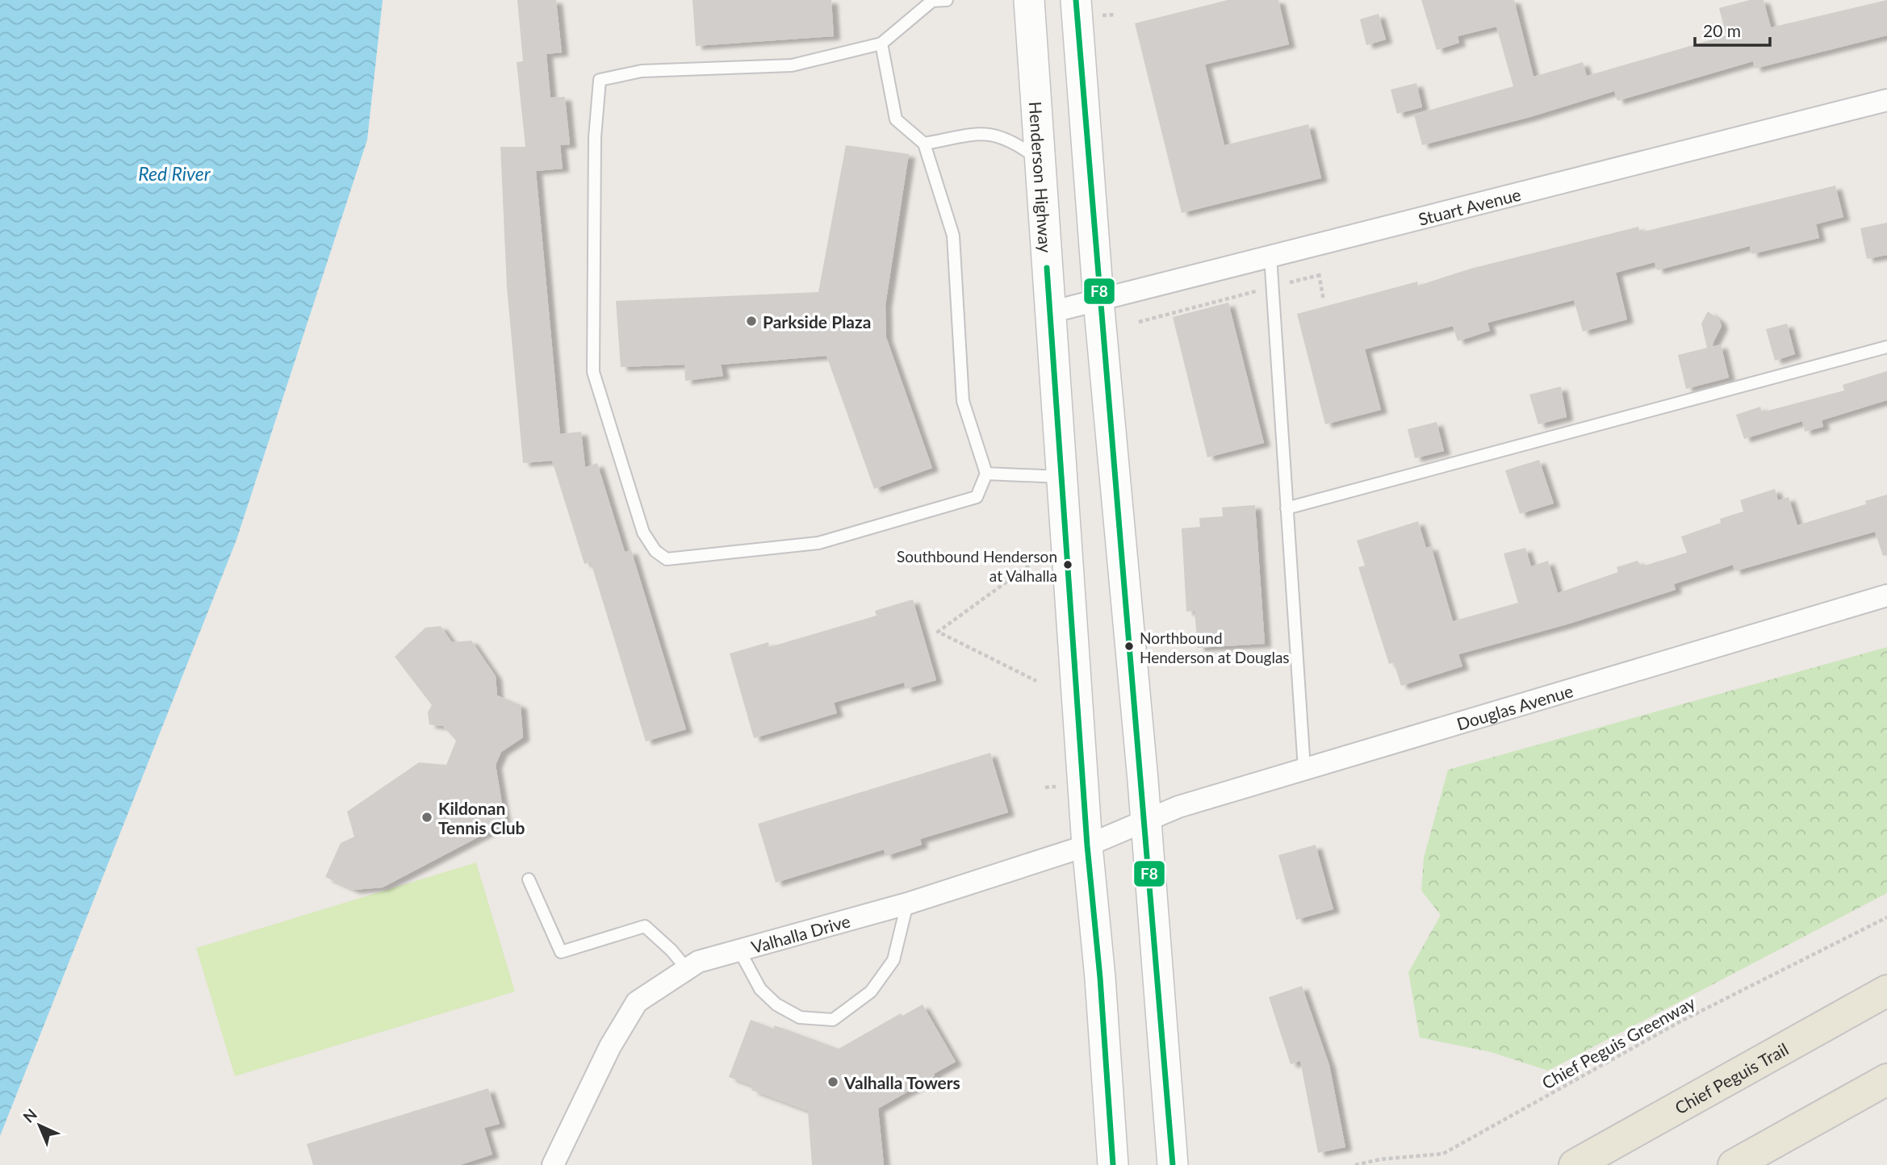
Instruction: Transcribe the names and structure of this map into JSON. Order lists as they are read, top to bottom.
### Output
{
  "streets": {
    "main road": ["Henderson Highway", "Chief Peguis Trail"],
    "street": ["Stuart Avenue", "Douglas Avenue", "Valhalla Drive"],
    "path": ["Chief Peguis Greenway"]
  },
  "crossings": [
    ["Henderson Highway", "Stuart Avenue"],
    ["Henderson Highway", "Valhalla Drive"],
    ["Douglas Avenue", "Valhalla Drive"]
  ],
  "water": ["Red River"],
  "places": [
    "Parkside Plaza",
    "Southbound Henderson at Valhalla",
    "Northbound Henderson at Douglas",
    "Kildonan Tennis Club",
    "Valhalla Towers"
  ],
  "lines": ["transit line F8"],
  "scale_bar": "20 m",
  "north": "top left"
}
